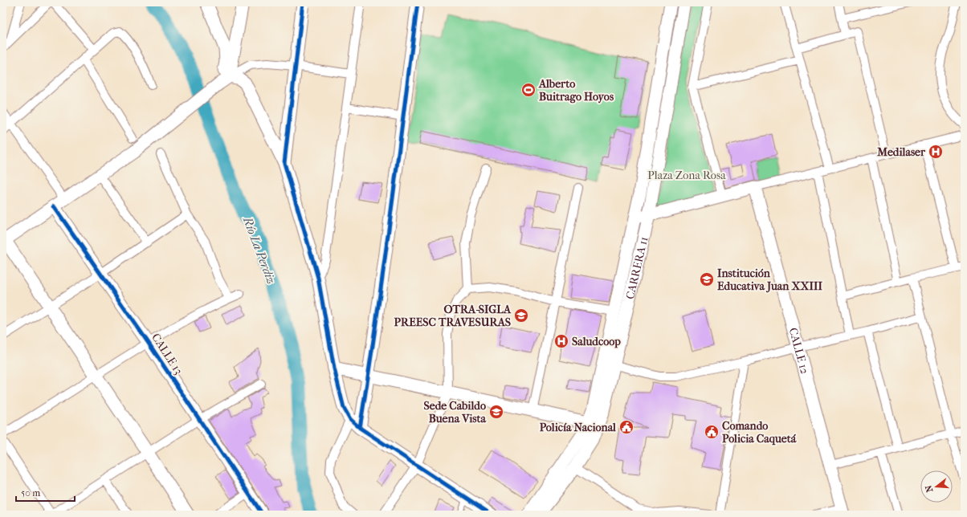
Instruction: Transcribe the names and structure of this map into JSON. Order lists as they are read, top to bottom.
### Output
{
  "streets": {
    "street": ["CARRERA 11", "CALLE 12", "CALLE 13"]
  },
  "water": ["Río La Perdiz"],
  "parks": ["Plaza Zona Rosa"],
  "places": {
    "sports": ["Alberto Buitrago Hoyos"],
    "hospital": ["Medilaser", "Saludcoop"],
    "school or university": ["Institución Educativa Juan XXIII", "OTRA-SIGLA PREESC TRAVESURAS", "Sede Cabildo Buena Vista"],
    "public building": ["Policía Nacional", "Comando Policia Caquetá"]
  },
  "scale_bar": "50 m",
  "north": "left"
}
